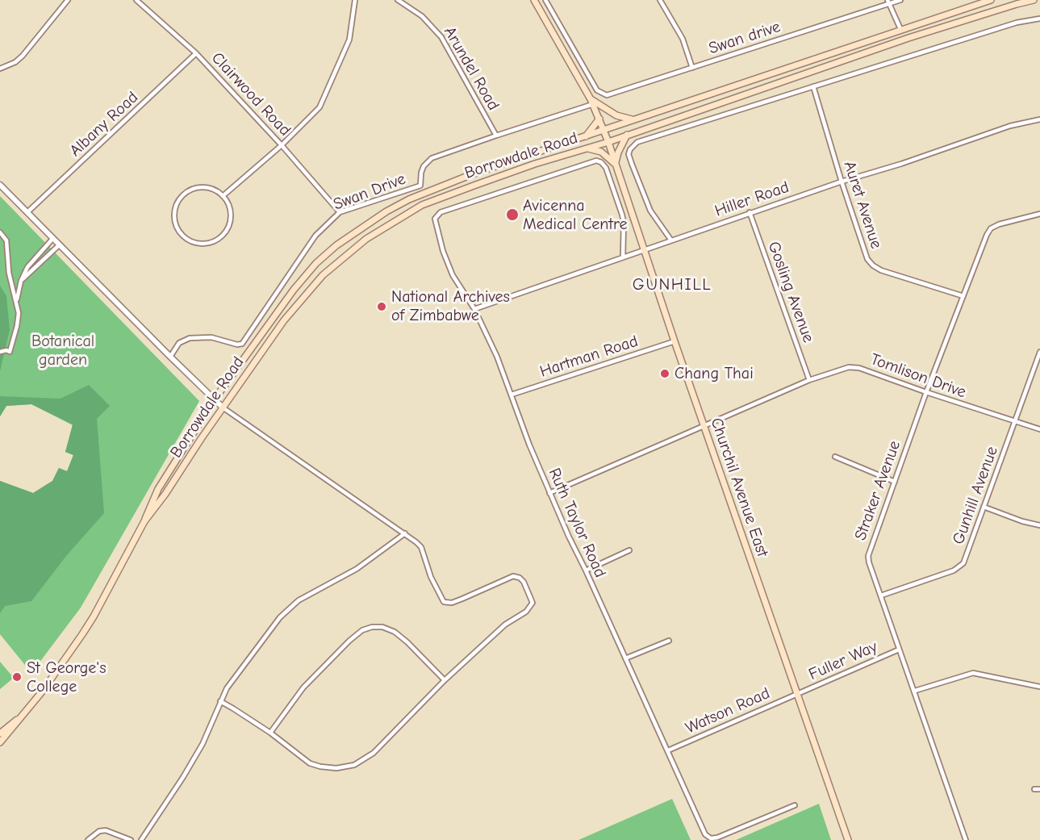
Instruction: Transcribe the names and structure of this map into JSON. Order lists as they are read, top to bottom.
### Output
{
  "streets": {
    "main road": ["Borrowdale Road", "Churchil Avenue East"],
    "street": [
      "Swan drive",
      "Arundel Road",
      "Clairwood Road",
      "Albany Road",
      "Swan Drive",
      "Hiller Road",
      "Auret Avenue",
      "Gosling Avenue",
      "Hartman Road",
      "Tomlison Drive",
      "Straker Avenue",
      "Gunhill Avenue",
      "Ruth Taylor Road",
      "Fuller Way",
      "Watson Road"
    ]
  },
  "crossings": [
    ["Arundel Road", "Swan Drive"],
    ["Clairwood Road", "Albany Road"],
    ["Clairwood Road", "Swan Drive"],
    ["Borrowdale Road", "Churchil Avenue East"],
    ["Swan Drive", "Churchil Avenue East"],
    ["Hiller Road", "Auret Avenue"],
    ["Hiller Road", "Gosling Avenue"],
    ["Hiller Road", "Churchil Avenue East"],
    ["Hiller Road", "Ruth Taylor Road"],
    ["Auret Avenue", "Straker Avenue"],
    ["Gosling Avenue", "Tomlison Drive"],
    ["Hartman Road", "Churchil Avenue East"],
    ["Hartman Road", "Ruth Taylor Road"],
    ["Tomlison Drive", "Churchil Avenue East"],
    ["Tomlison Drive", "Straker Avenue"],
    ["Tomlison Drive", "Gunhill Avenue"],
    ["Tomlison Drive", "Ruth Taylor Road"],
    ["Churchil Avenue East", "Fuller Way"],
    ["Churchil Avenue East", "Watson Road"],
    ["Straker Avenue", "Gunhill Avenue"],
    ["Straker Avenue", "Fuller Way"],
    ["Ruth Taylor Road", "Watson Road"],
    ["Fuller Way", "Watson Road"]
  ],
  "districts": ["GUNHILL"],
  "parks": ["Botanical garden"],
  "places": [
    "Avicenna Medical Centre",
    "National Archives of Zimbabwe",
    "Chang Thai",
    "St George's College"
  ]
}
